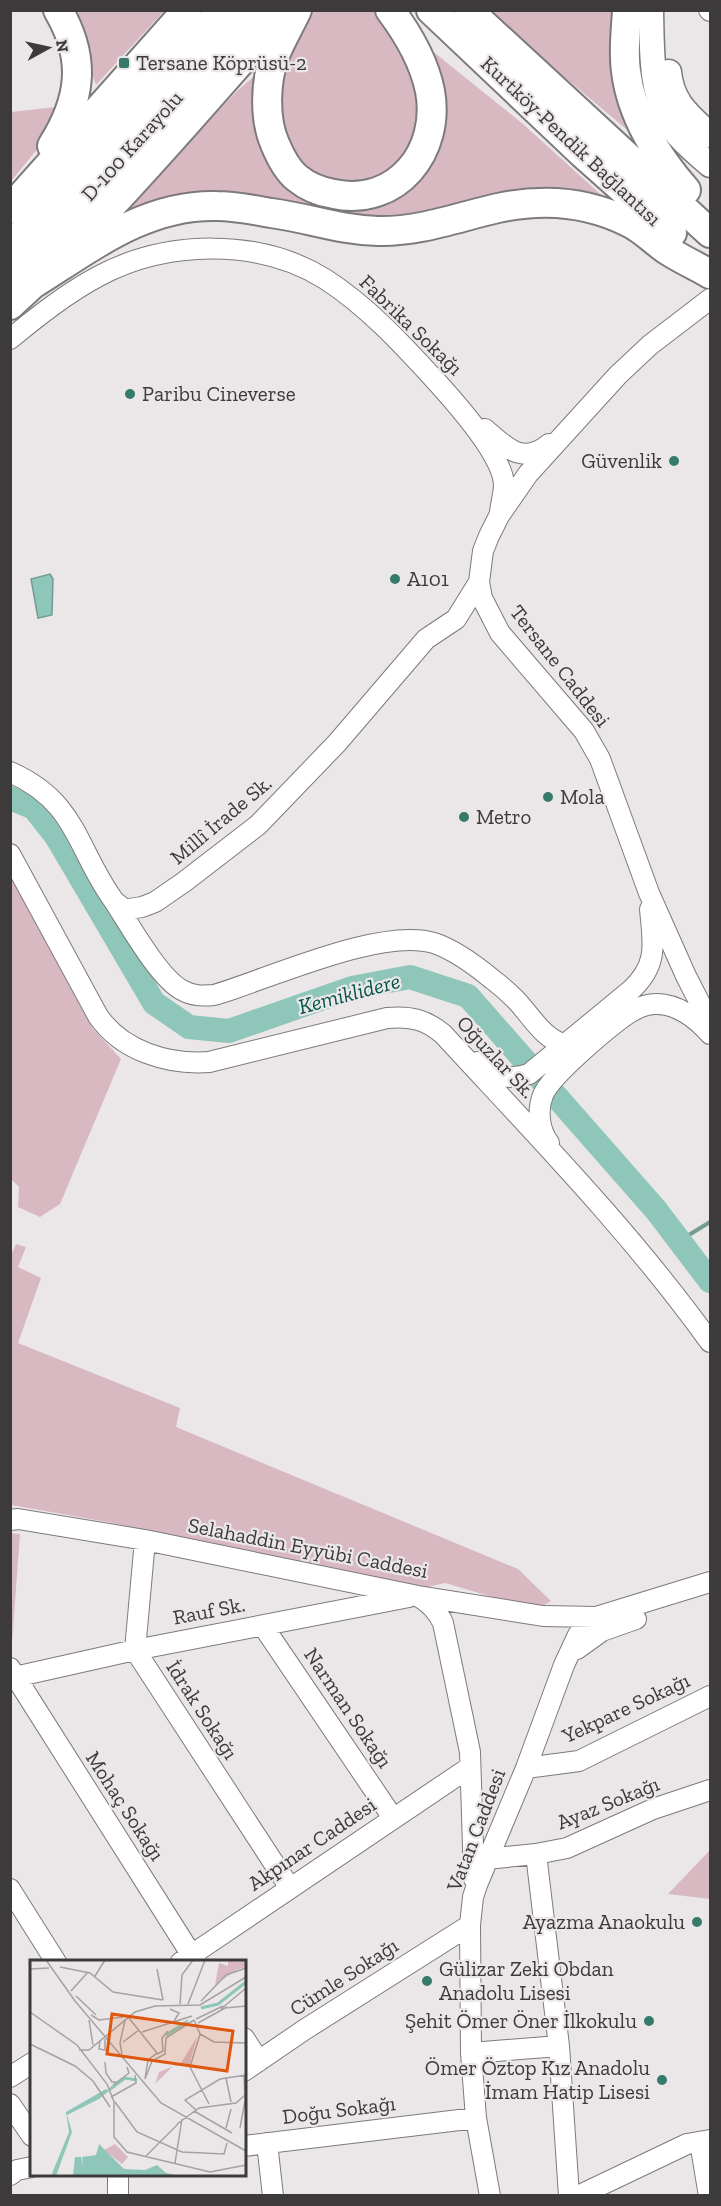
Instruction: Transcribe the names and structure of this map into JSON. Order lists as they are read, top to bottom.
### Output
{
  "streets": {
    "highway": ["Kurtköy-Pendik Bağlantısı", "D-100 Karayolu"],
    "street": [
      "Fabrika Sokağı",
      "Tersane Caddesi",
      "Millî İrade Sk.",
      "Oğuzlar Sk.",
      "Selahaddin Eyyübi Caddesi",
      "Rauf Sk.",
      "Narman Sokağı",
      "Yekpare Sokağı",
      "İdrak Sokağı",
      "Ayaz Sokağı",
      "Mohaç Sokağı",
      "Vatan Caddesi",
      "Akpınar Caddesi",
      "Cümle Sokağı",
      "Doğu Sokağı"
    ]
  },
  "crossings": [
    ["Fabrika Sokağı", "Tersane Caddesi"],
    ["Tersane Caddesi", "Millî İrade Sk."],
    ["Selahaddin Eyyübi Caddesi", "Rauf Sk."],
    ["Selahaddin Eyyübi Caddesi", "Vatan Caddesi"],
    ["Rauf Sk.", "Narman Sokağı"],
    ["Rauf Sk.", "İdrak Sokağı"],
    ["Rauf Sk.", "Mohaç Sokağı"],
    ["Narman Sokağı", "Akpınar Caddesi"],
    ["Yekpare Sokağı", "Vatan Caddesi"],
    ["İdrak Sokağı", "Akpınar Caddesi"],
    ["Ayaz Sokağı", "Vatan Caddesi"],
    ["Mohaç Sokağı", "Akpınar Caddesi"],
    ["Vatan Caddesi", "Cümle Sokağı"],
    ["Vatan Caddesi", "Doğu Sokağı"]
  ],
  "water": ["Kemiklidere"],
  "places": {
    "transit": ["Tersane Köprüsü-2"],
    "other": [
      "Paribu Cineverse",
      "Güvenlik",
      "A101",
      "Mola",
      "Metro",
      "Ayazma Anaokulu",
      "Gülizar Zeki Obdan Anadolu Lisesi",
      "Şehit Ömer Öner İlkokulu",
      "Ömer Öztop Kız Anadolu İmam Hatip Lisesi"
    ]
  },
  "north": "right"
}
